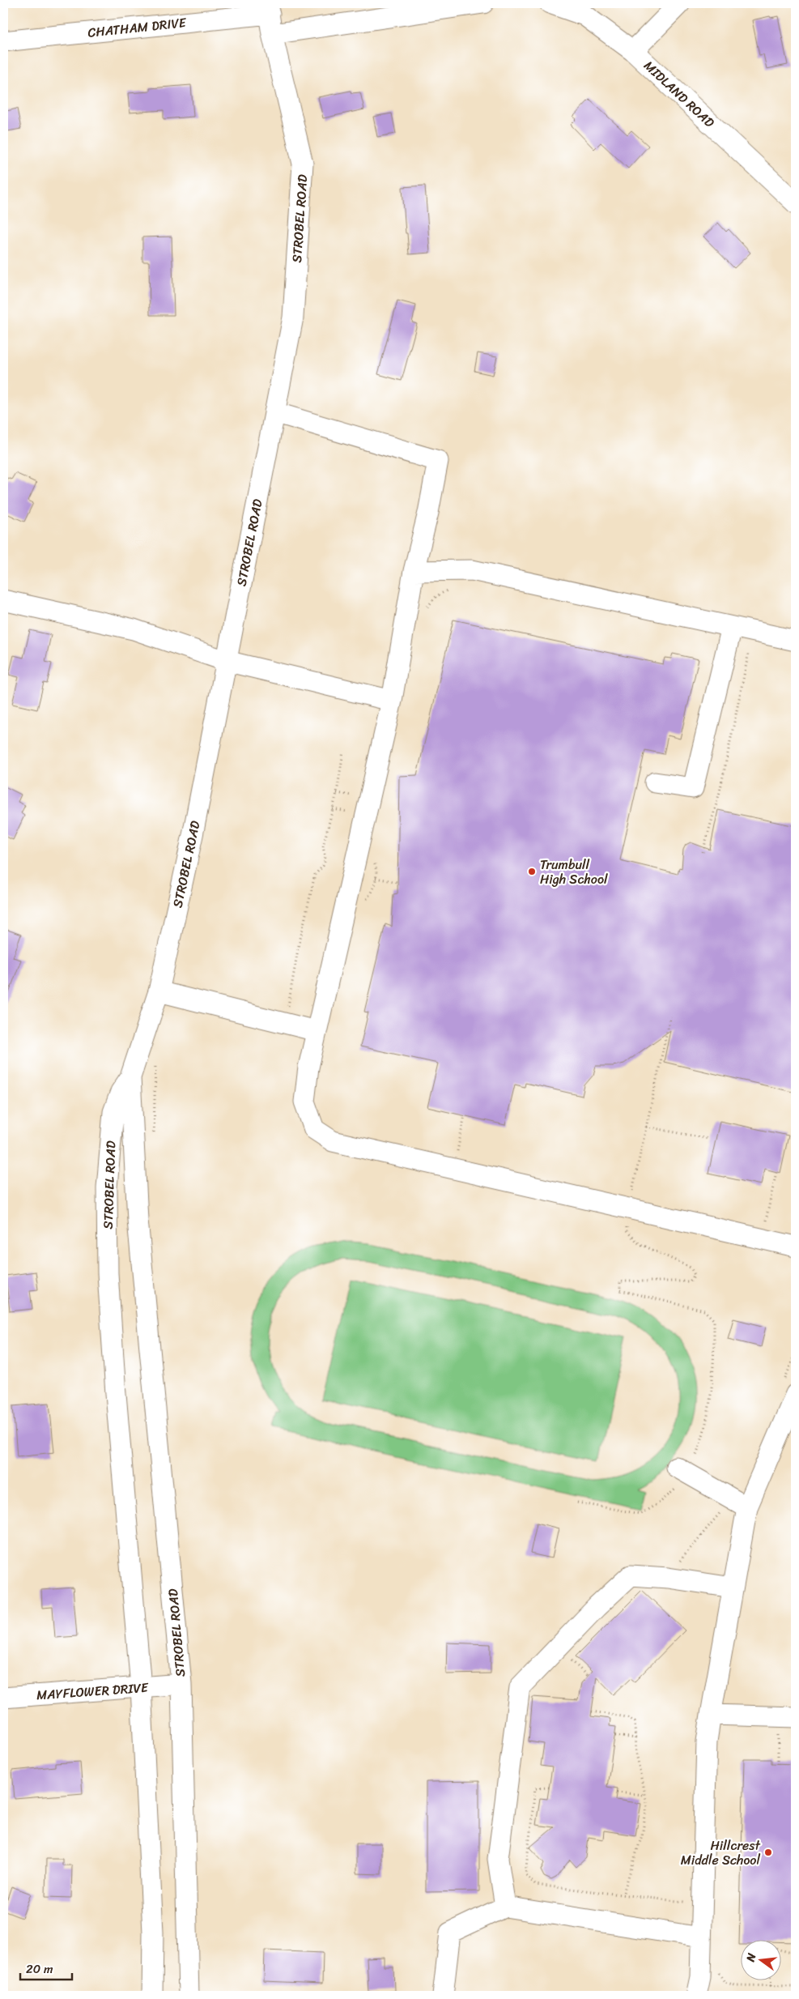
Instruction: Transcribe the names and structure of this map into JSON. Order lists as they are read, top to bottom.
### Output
{
  "streets": {
    "street": [
      "CHATHAM DRIVE",
      "MIDLAND ROAD",
      "STROBEL ROAD",
      "MAYFLOWER DRIVE"
    ]
  },
  "crossings": [
    ["CHATHAM DRIVE", "STROBEL ROAD"],
    ["STROBEL ROAD", "MAYFLOWER DRIVE"]
  ],
  "places": ["Trumbull High School", "Hillcrest Middle School"],
  "scale_bar": "20 m",
  "north": "left"
}
